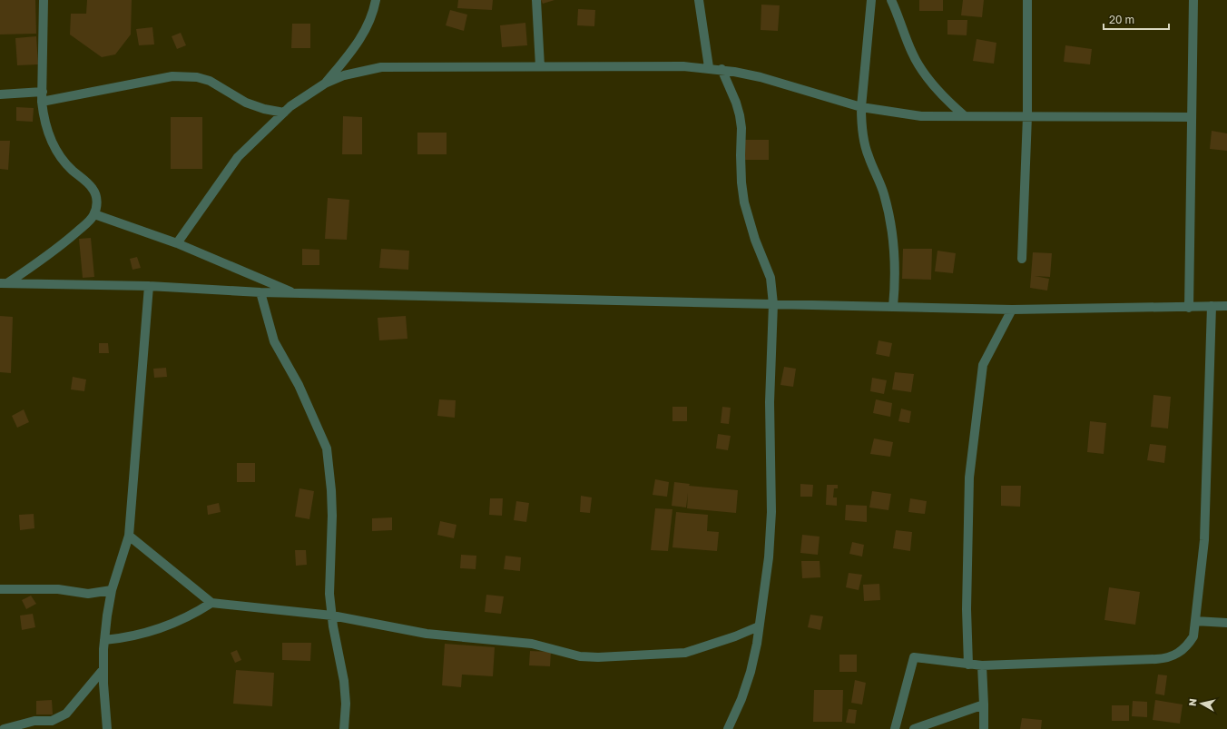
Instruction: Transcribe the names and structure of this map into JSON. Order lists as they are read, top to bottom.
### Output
{
  "scale_bar": "20 m",
  "north": "left"
}
